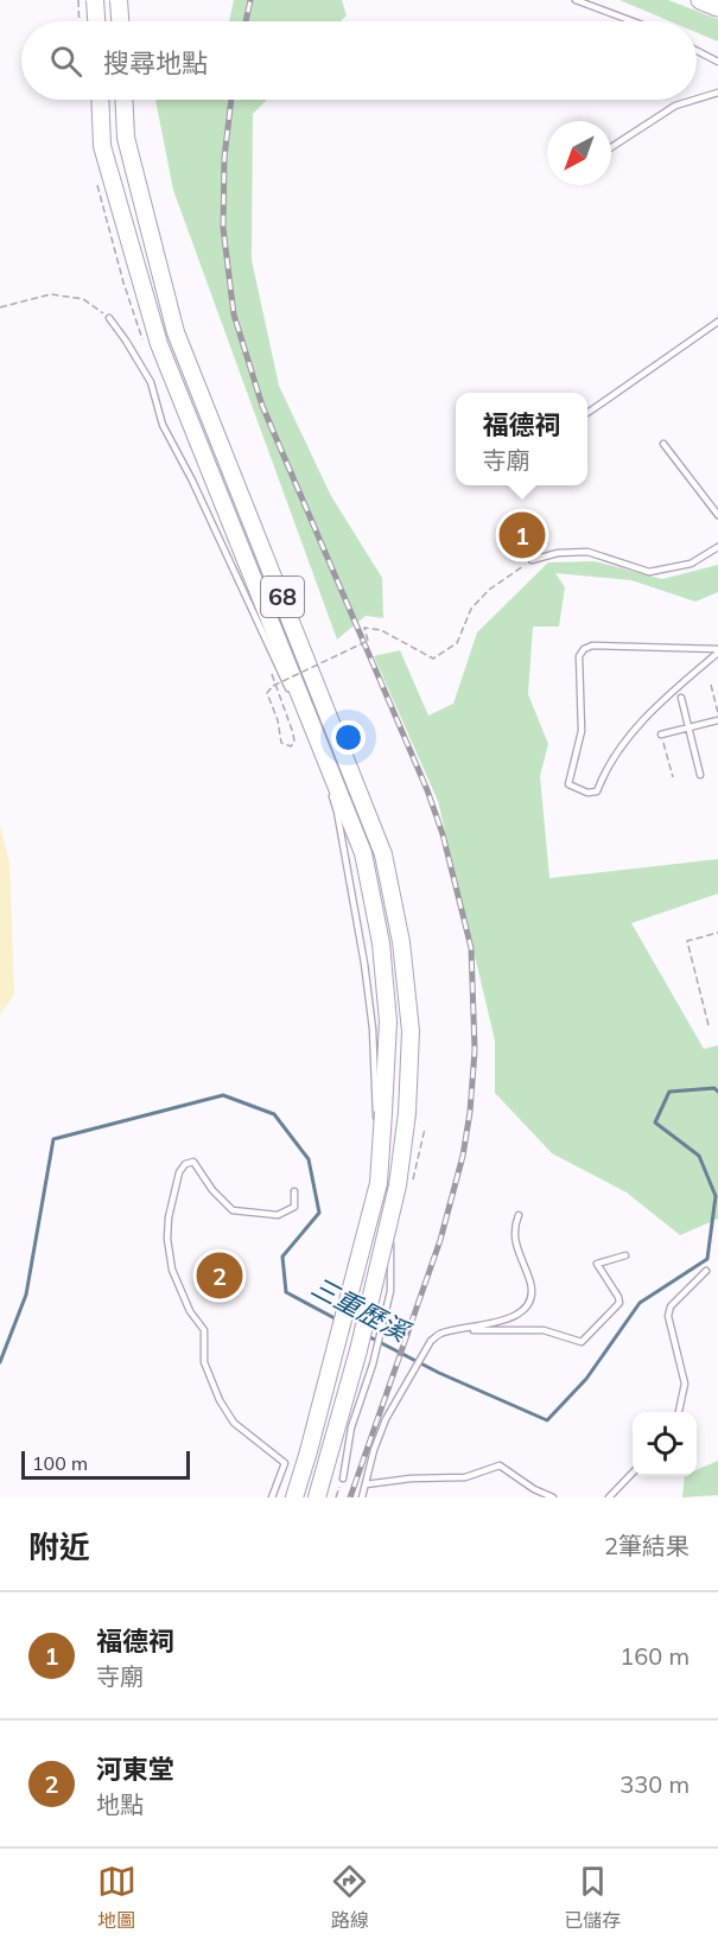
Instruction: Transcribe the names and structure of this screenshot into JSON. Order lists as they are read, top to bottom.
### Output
{
  "streets": {
    "highway": ["68"]
  },
  "water": ["三重歷溪"],
  "scale_bar": "100 m",
  "north": "bottom left",
  "page": {
    "search": "搜尋地點",
    "popup": ["福德祠", "寺廟"],
    "pins": ["1", "2"],
    "scale": "100 m",
    "heading": ["附近", "2筆結果"],
    "list": [
      {
        "mark": "1",
        "name": "福德祠",
        "note": "寺廟",
        "value": "160 m"
      },
      {
        "mark": "2",
        "name": "河東堂",
        "note": "地點",
        "value": "330 m"
      }
    ],
    "nav": ["地圖", "路線", "已儲存"]
  }
}
